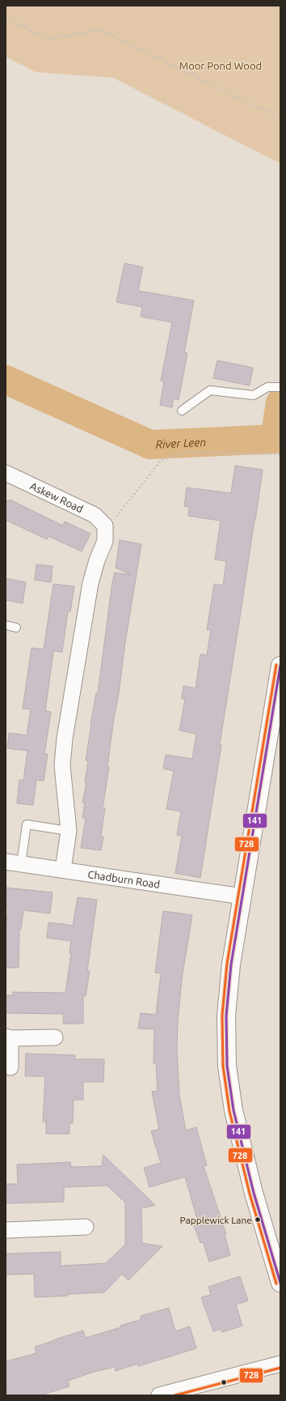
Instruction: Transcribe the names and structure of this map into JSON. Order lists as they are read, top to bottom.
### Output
{
  "streets": {
    "street": ["Askew Road", "Chadburn Road"]
  },
  "water": ["River Leen"],
  "parks": ["Moor Pond Wood"],
  "places": ["Papplewick Lane"],
  "lines": ["transit line 728", "transit line 141"]
}
